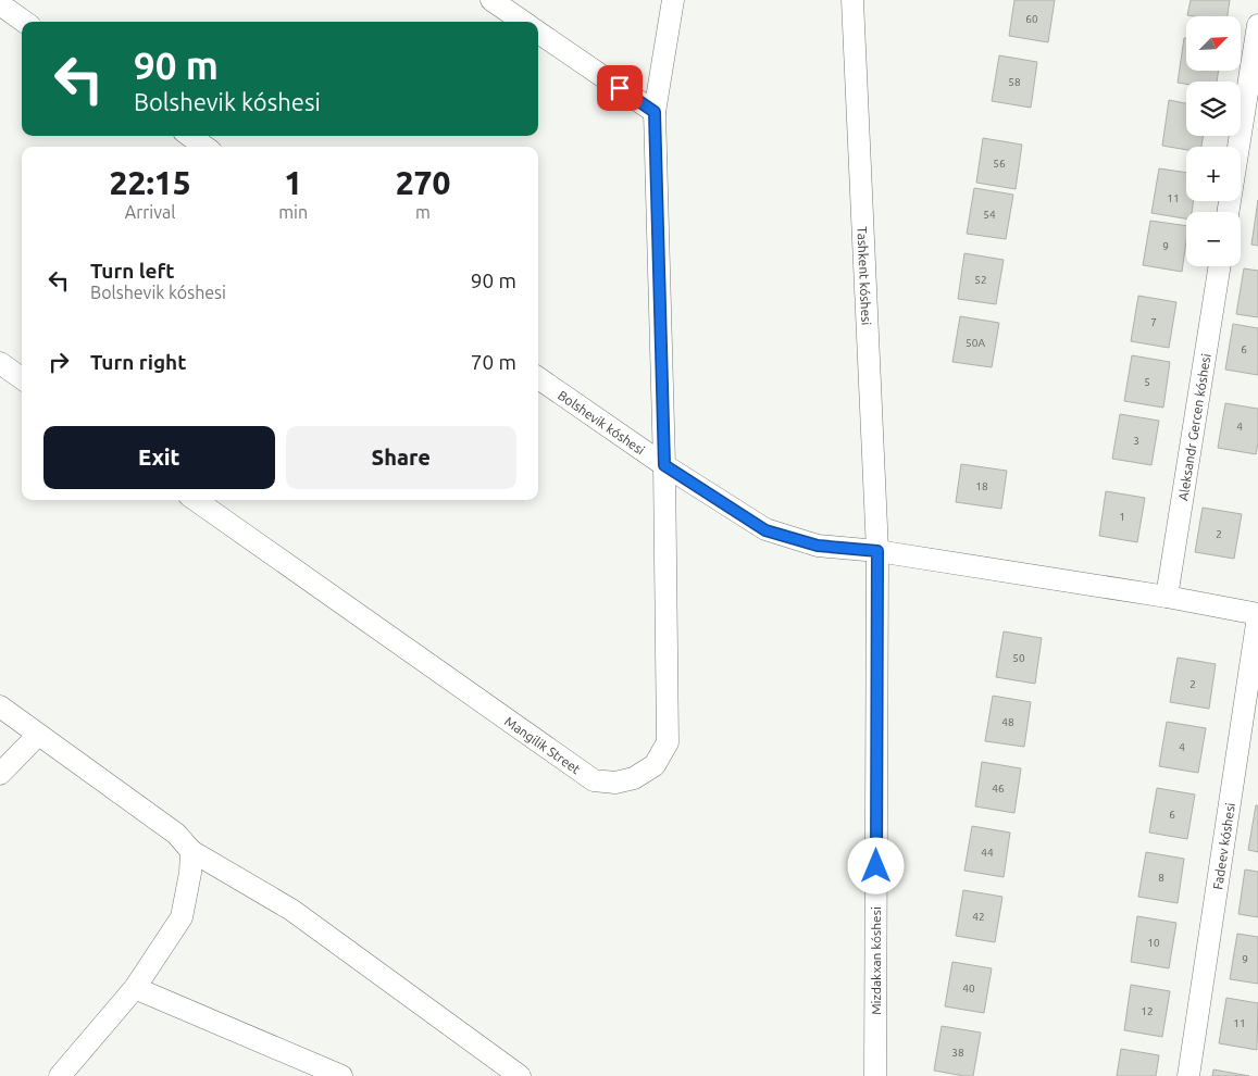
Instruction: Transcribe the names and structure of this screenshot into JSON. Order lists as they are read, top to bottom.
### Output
{
  "streets": {
    "street": [
      "Tashkent kóshesi",
      "Bolshevik kóshesi",
      "Aleksandr Gercen kóshesi",
      "Mangilik Street",
      "Fadeev kóshesi",
      "Mizdakxan kóshesi"
    ]
  },
  "crossings": [
    ["Tashkent kóshesi", "Bolshevik kóshesi"],
    ["Tashkent kóshesi", "Mizdakxan kóshesi"],
    ["Bolshevik kóshesi", "Aleksandr Gercen kóshesi"],
    ["Bolshevik kóshesi", "Mangilik Street"],
    ["Bolshevik kóshesi", "Fadeev kóshesi"],
    ["Bolshevik kóshesi", "Mizdakxan kóshesi"]
  ],
  "house_numbers": [
    "60",
    "58",
    "56",
    "11",
    "54",
    "9",
    "52",
    "7",
    "50A",
    "6",
    "5",
    "4",
    "3",
    "18",
    "1",
    "2",
    "50",
    "2",
    "48",
    "4",
    "46",
    "6",
    "44",
    "8",
    "42",
    "10",
    "9",
    "40",
    "12",
    "11",
    "38"
  ],
  "north": "top right",
  "page": {
    "map_buttons": ["+", "−"],
    "turn": ["90 m", "Bolshevik kóshesi"],
    "eta": [
      "22:15",
      "Arrival",
      "1",
      "min",
      "270",
      "m"
    ],
    "list": [
      {
        "name": "Turn left",
        "note": "Bolshevik kóshesi",
        "value": "90 m"
      },
      {
        "name": "Turn right",
        "value": "70 m"
      }
    ],
    "buttons": ["Exit", "Share"]
  }
}
